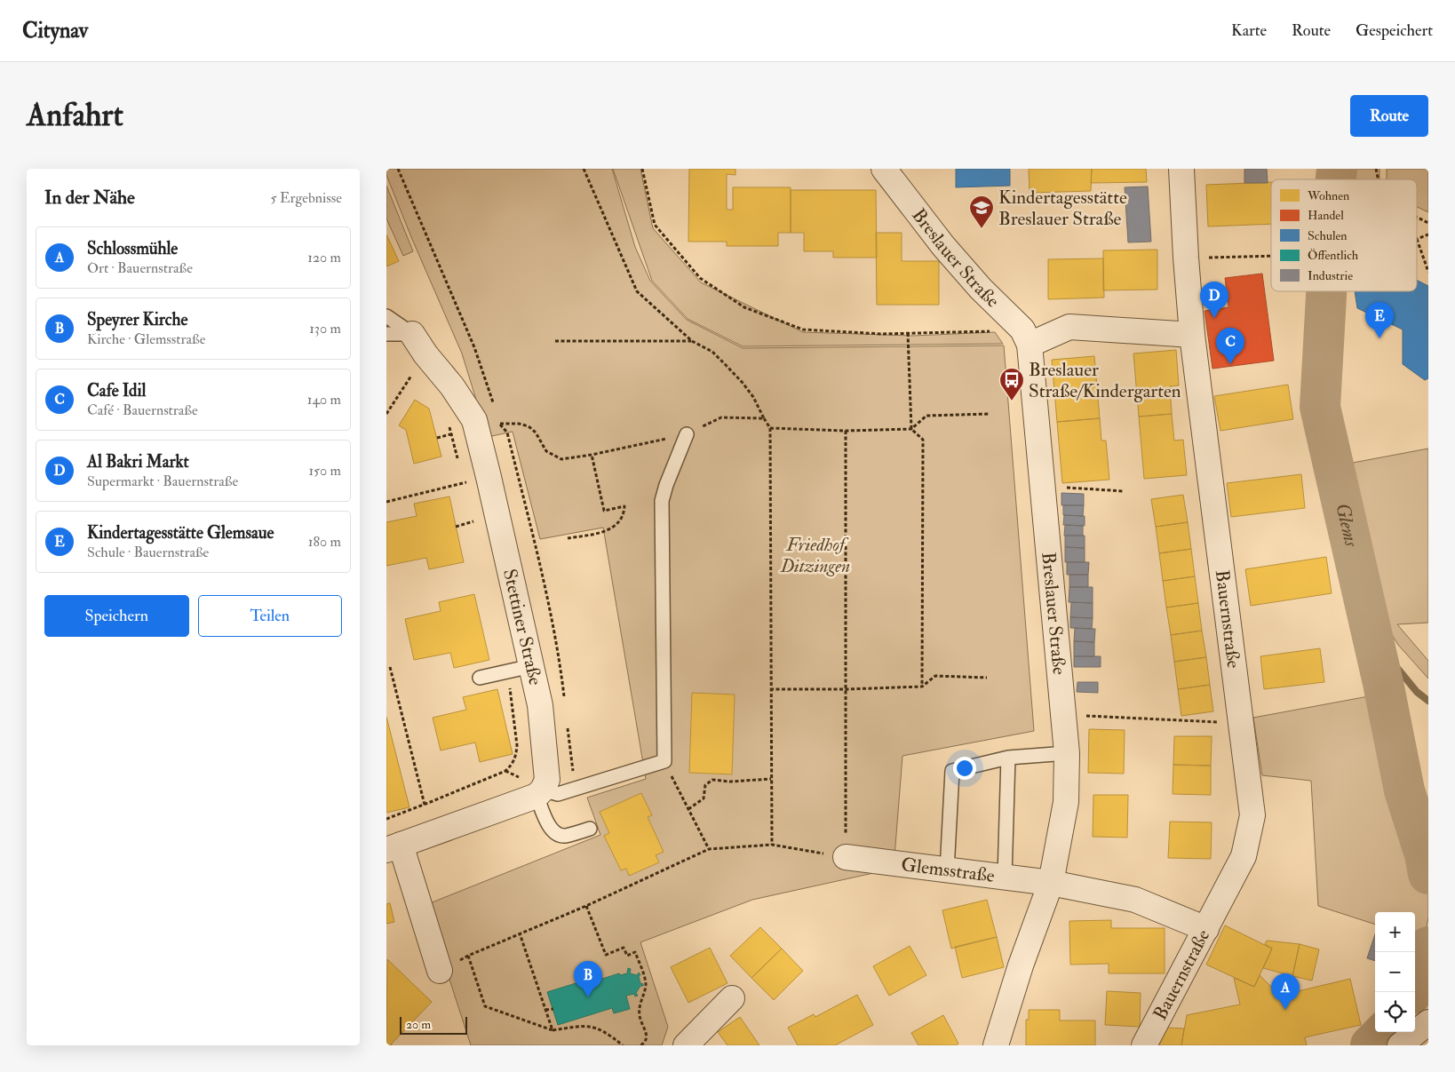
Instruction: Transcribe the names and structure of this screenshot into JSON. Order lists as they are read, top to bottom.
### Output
{
  "streets": {
    "street": [
      "Breslauer Straße",
      "Bauernstraße",
      "Stettiner Straße",
      "Glemsstraße"
    ]
  },
  "crossings": [
    ["Breslauer Straße", "Glemsstraße"]
  ],
  "water": ["Glems"],
  "parks": ["Friedhof Ditzingen"],
  "places": {
    "school or university": ["Kindertagesstätte Breslauer Straße"],
    "bus stop": ["Breslauer Straße/Kindergarten"]
  },
  "legend": [
    "Wohnen",
    "Handel",
    "Schulen",
    "Öffentlich",
    "Industrie"
  ],
  "scale_bar": "20 m",
  "page": {
    "header": "Citynav",
    "nav": ["Karte", "Route", "Gespeichert"],
    "buttons": [
      "Route",
      ["Speichern", "Teilen"]
    ],
    "title": "Anfahrt",
    "heading": ["In der Nähe", "5 Ergebnisse"],
    "list": [
      {
        "mark": "A",
        "name": "Schlossmühle",
        "note": "Ort · Bauernstraße",
        "value": "120 m"
      },
      {
        "mark": "B",
        "name": "Speyrer Kirche",
        "note": "Kirche · Glemsstraße",
        "value": "130 m"
      },
      {
        "mark": "C",
        "name": "Cafe Idil",
        "note": "Café · Bauernstraße",
        "value": "140 m"
      },
      {
        "mark": "D",
        "name": "Al Bakri Markt",
        "note": "Supermarkt · Bauernstraße",
        "value": "150 m"
      },
      {
        "mark": "E",
        "name": "Kindertagesstätte Glemsaue",
        "note": "Schule · Bauernstraße",
        "value": "180 m"
      }
    ],
    "pins": [
      "D",
      "E",
      "C",
      "B",
      "A"
    ],
    "map_buttons": ["+", "−"],
    "scale": "20 m"
  }
}
